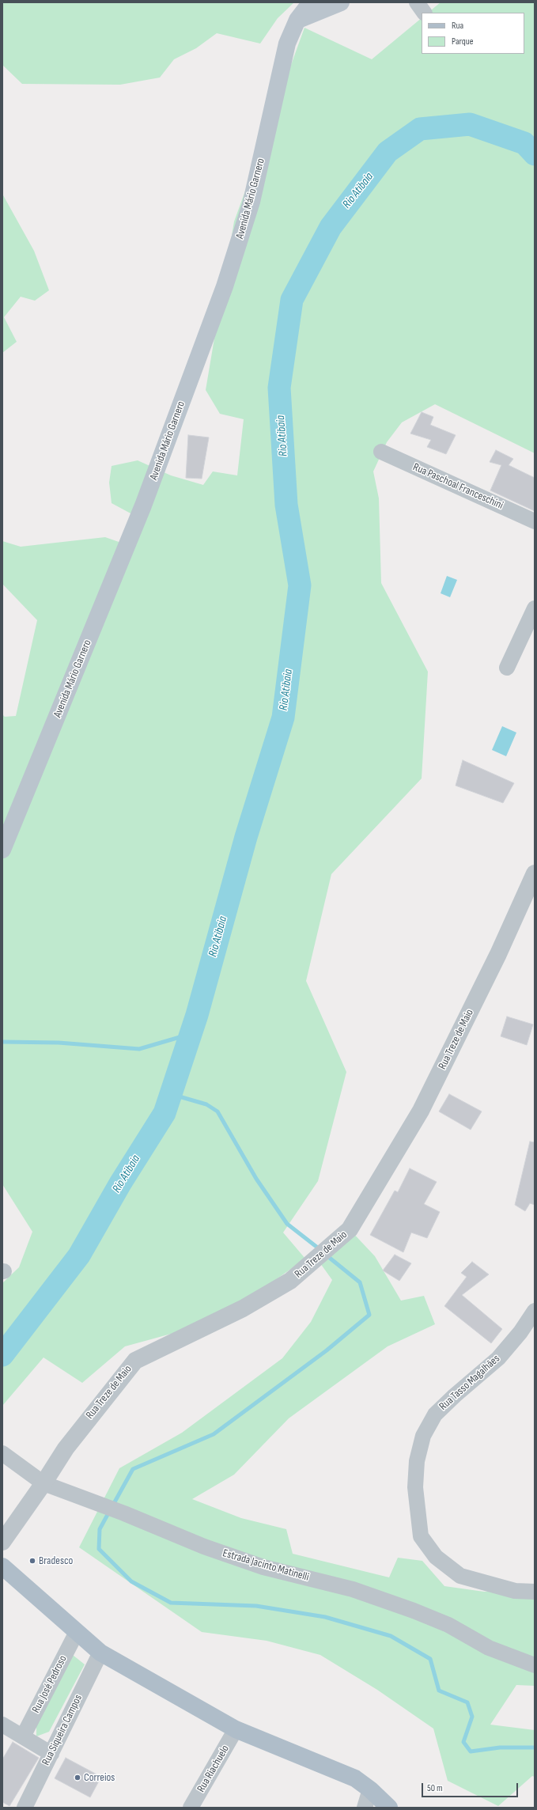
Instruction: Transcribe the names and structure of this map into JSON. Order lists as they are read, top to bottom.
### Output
{
  "streets": {
    "main road": ["Avenida Mário Garnero"],
    "street": [
      "Rua Paschoal Franceschini",
      "Rua Treze de Maio",
      "Rua Tasso Magalhães",
      "Estrada Jacinto Matinelli",
      "Rua José Pedroso",
      "Rua Siqueira Campos",
      "Rua Riachuelo"
    ]
  },
  "crossings": [
    ["Rua Treze de Maio", "Estrada Jacinto Matinelli"]
  ],
  "water": ["Rio Atibaia"],
  "places": ["Bradesco", "Correios"],
  "legend": ["Rua", "Parque"],
  "scale_bar": "50 m"
}
